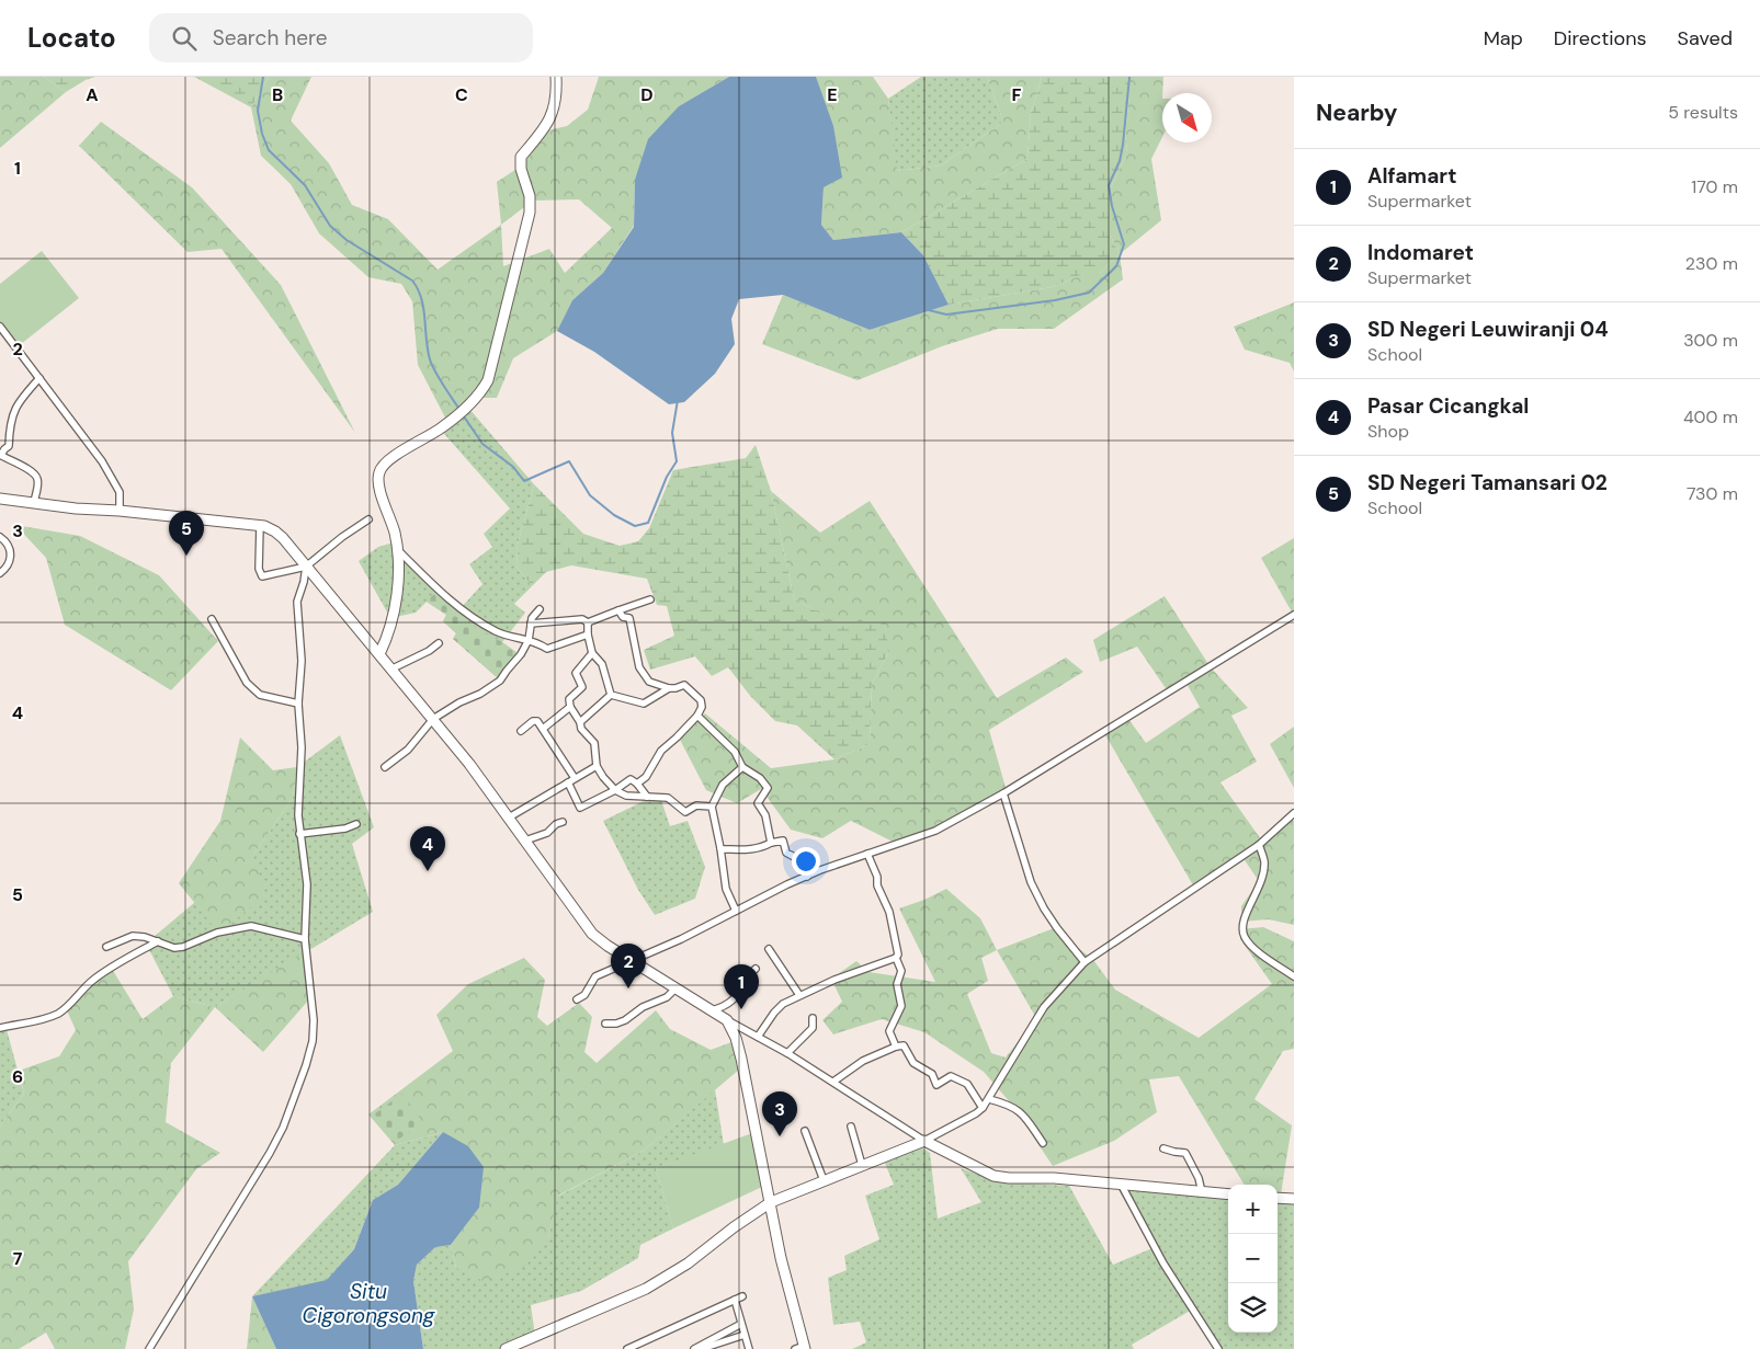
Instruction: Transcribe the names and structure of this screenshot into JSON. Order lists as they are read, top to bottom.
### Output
{
  "water": ["Situ Cigorongsong"],
  "north": "bottom right",
  "page": {
    "header": "Locato",
    "search": "Search here",
    "nav": ["Map", "Directions", "Saved"],
    "heading": ["Nearby", "5 results"],
    "list": [
      {
        "mark": "1",
        "name": "Alfamart",
        "note": "Supermarket",
        "value": "170 m"
      },
      {
        "mark": "2",
        "name": "Indomaret",
        "note": "Supermarket",
        "value": "230 m"
      },
      {
        "mark": "3",
        "name": "SD Negeri Leuwiranji 04",
        "note": "School",
        "value": "300 m"
      },
      {
        "mark": "4",
        "name": "Pasar Cicangkal",
        "note": "Shop",
        "value": "400 m"
      },
      {
        "mark": "5",
        "name": "SD Negeri Tamansari 02",
        "note": "School",
        "value": "730 m"
      }
    ],
    "pins": [
      "5",
      "4",
      "2",
      "1",
      "3"
    ],
    "map_buttons": ["+", "−"]
  },
  "grid": {
    "columns": [
      "A",
      "B",
      "C",
      "D",
      "E",
      "F"
    ],
    "rows": [
      "1",
      "2",
      "3",
      "4",
      "5",
      "6",
      "7"
    ]
  }
}
